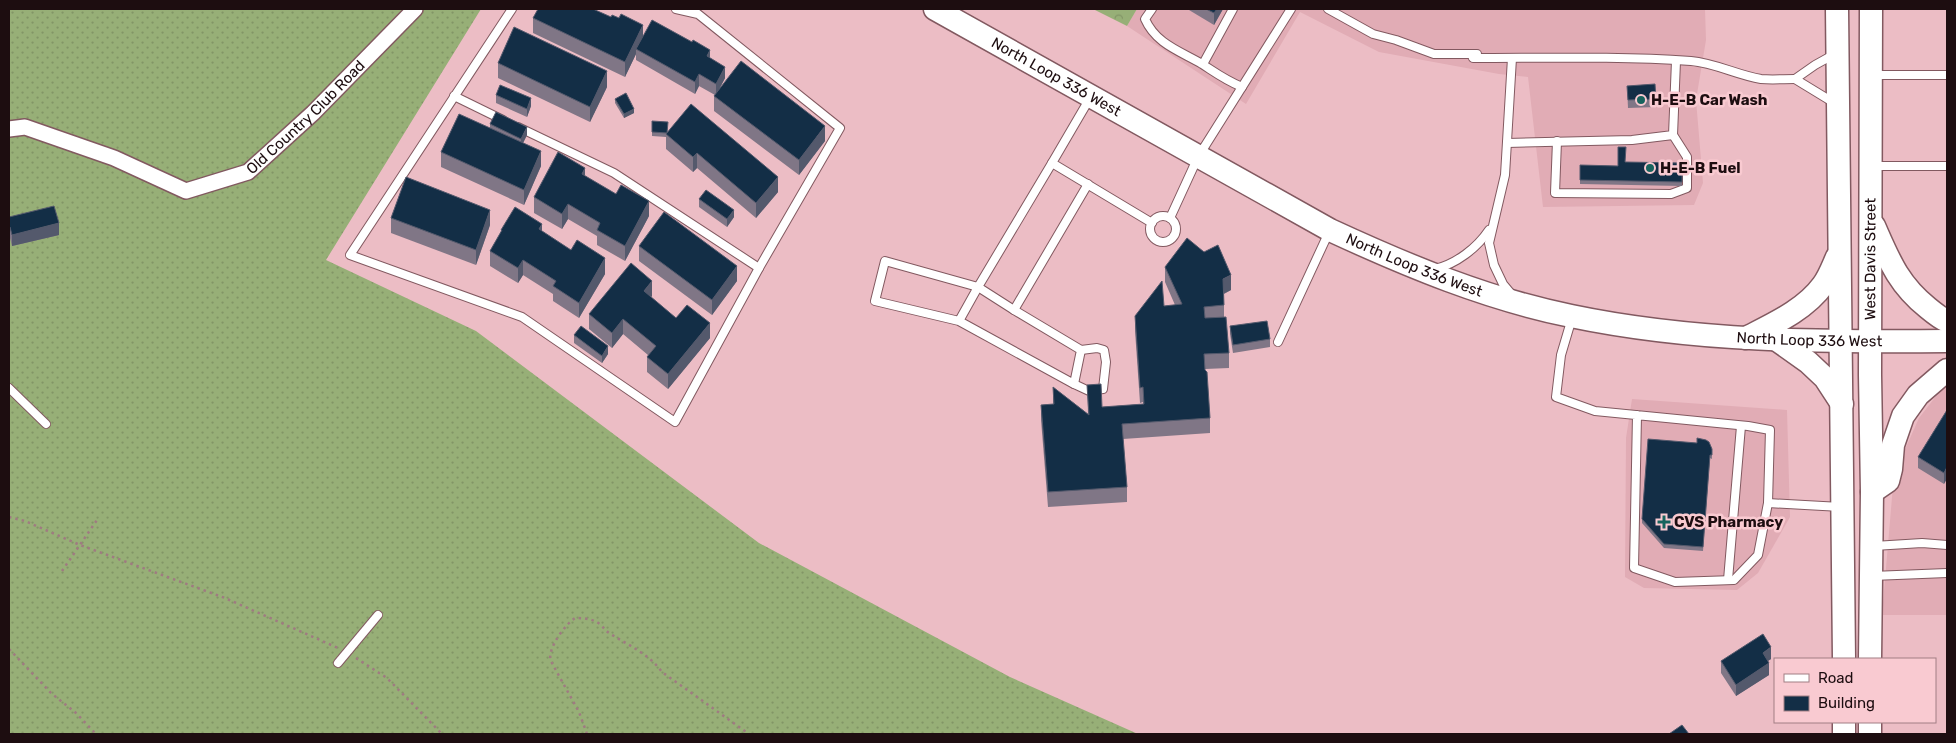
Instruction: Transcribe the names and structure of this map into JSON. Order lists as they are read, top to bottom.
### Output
{
  "streets": {
    "main road": ["North Loop 336 West", "West Davis Street"],
    "street": ["Old Country Club Road"]
  },
  "crossings": [
    ["North Loop 336 West", "West Davis Street"]
  ],
  "places": {
    "other": ["H-E-B Car Wash", "H-E-B Fuel"],
    "health": ["CVS Pharmacy"]
  },
  "legend": ["Road", "Building"]
}
